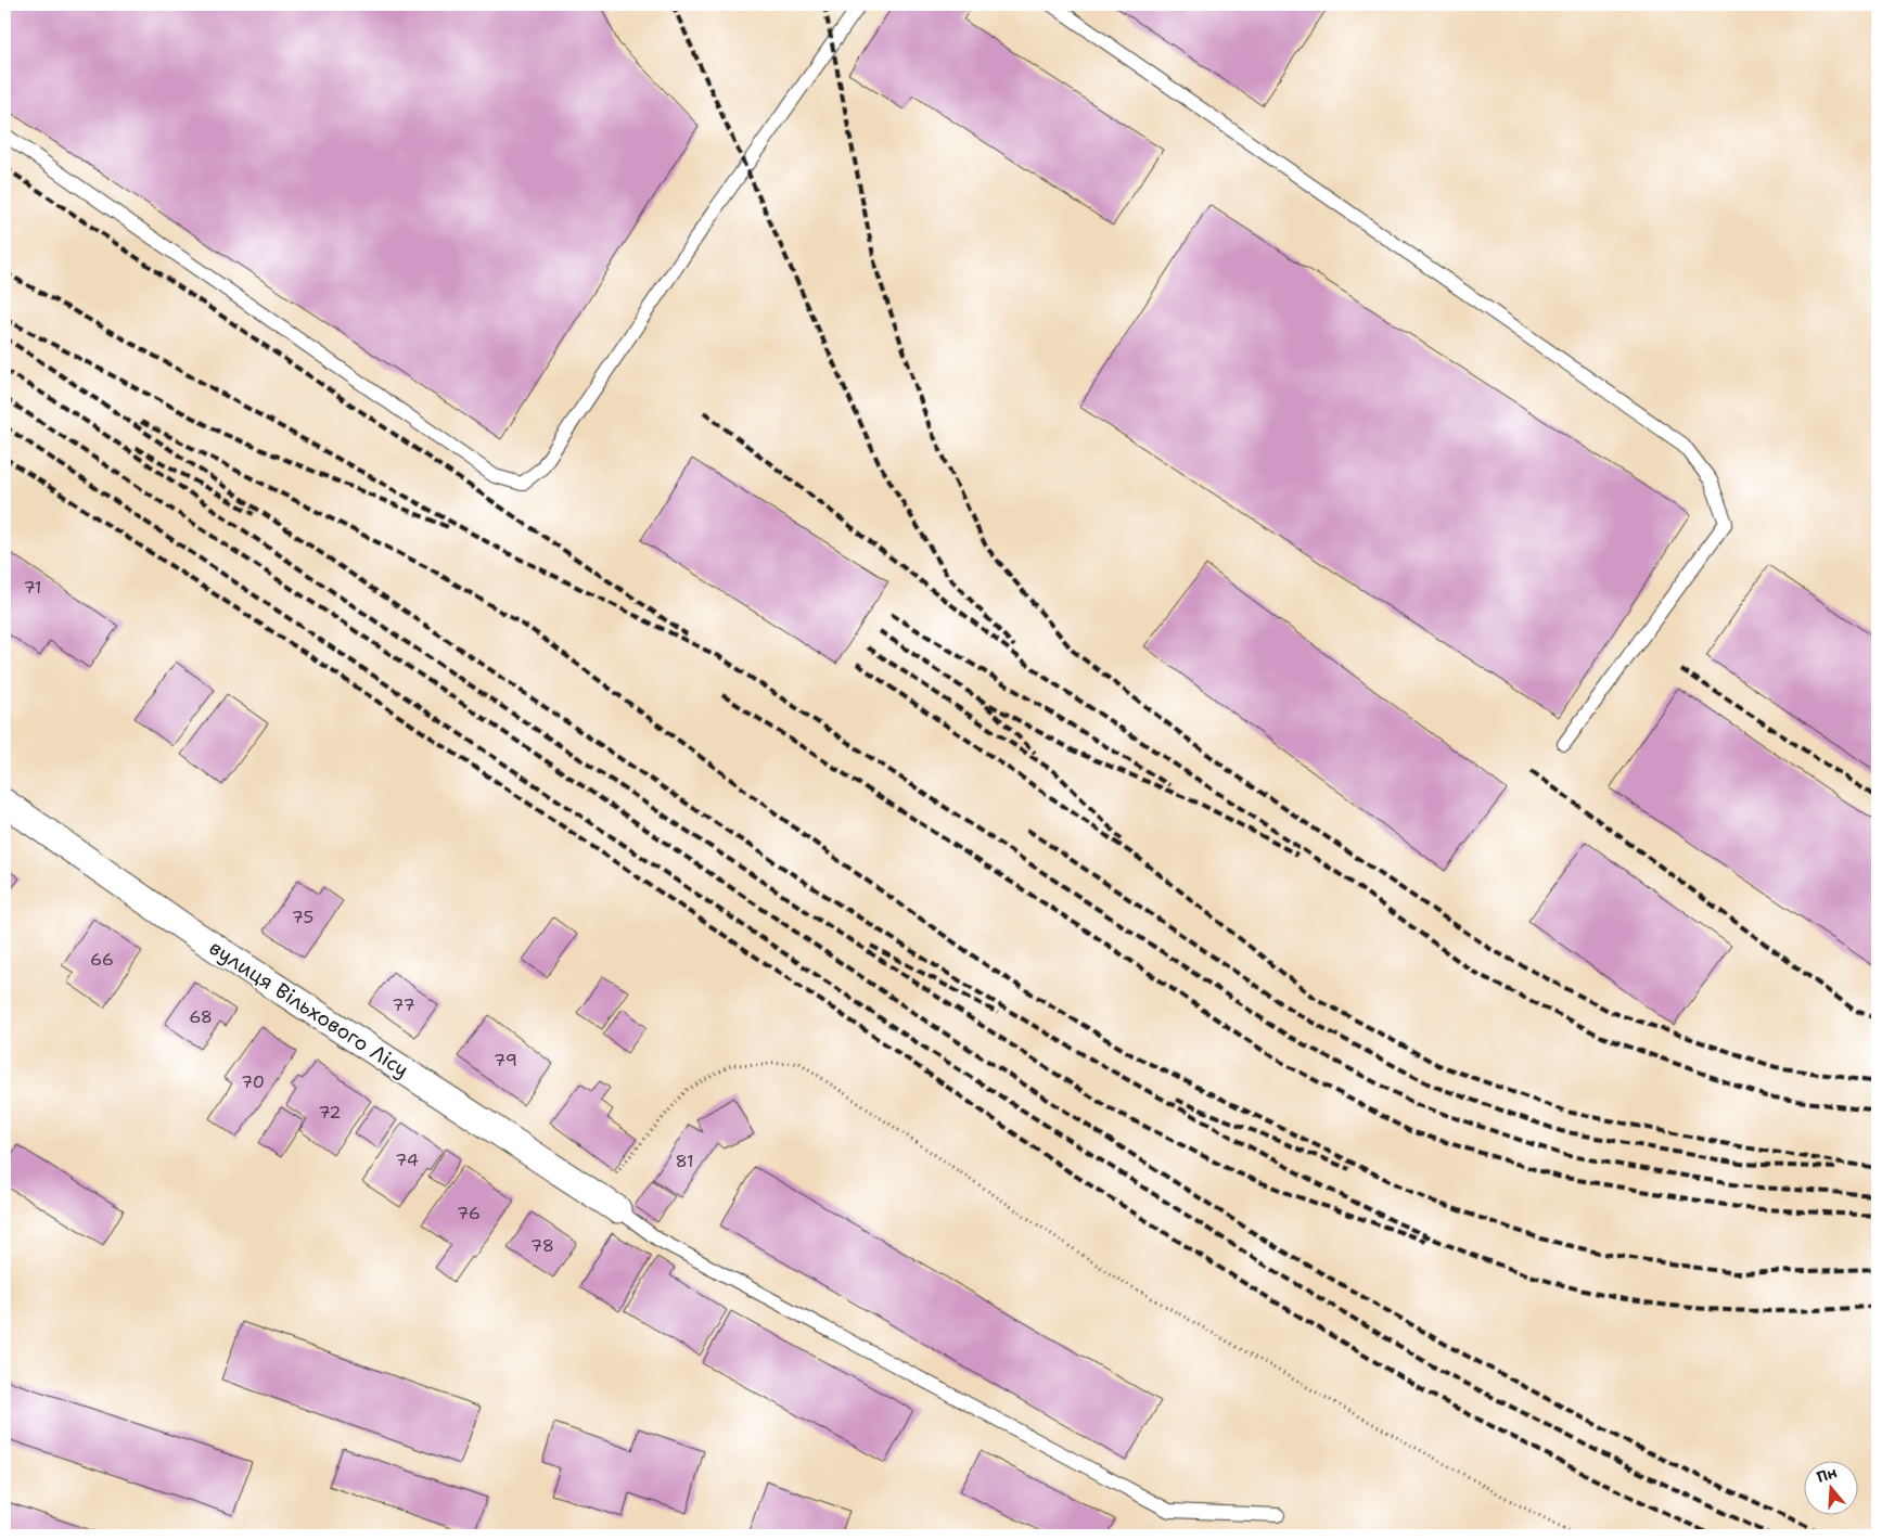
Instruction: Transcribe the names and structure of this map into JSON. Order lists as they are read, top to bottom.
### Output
{
  "streets": {
    "street": ["вулиця Вільхового Лісу"]
  },
  "house_numbers": [
    "71",
    "75",
    "66",
    "77",
    "68",
    "79",
    "70",
    "72",
    "74",
    "81",
    "76",
    "78"
  ],
  "north": "top"
}
